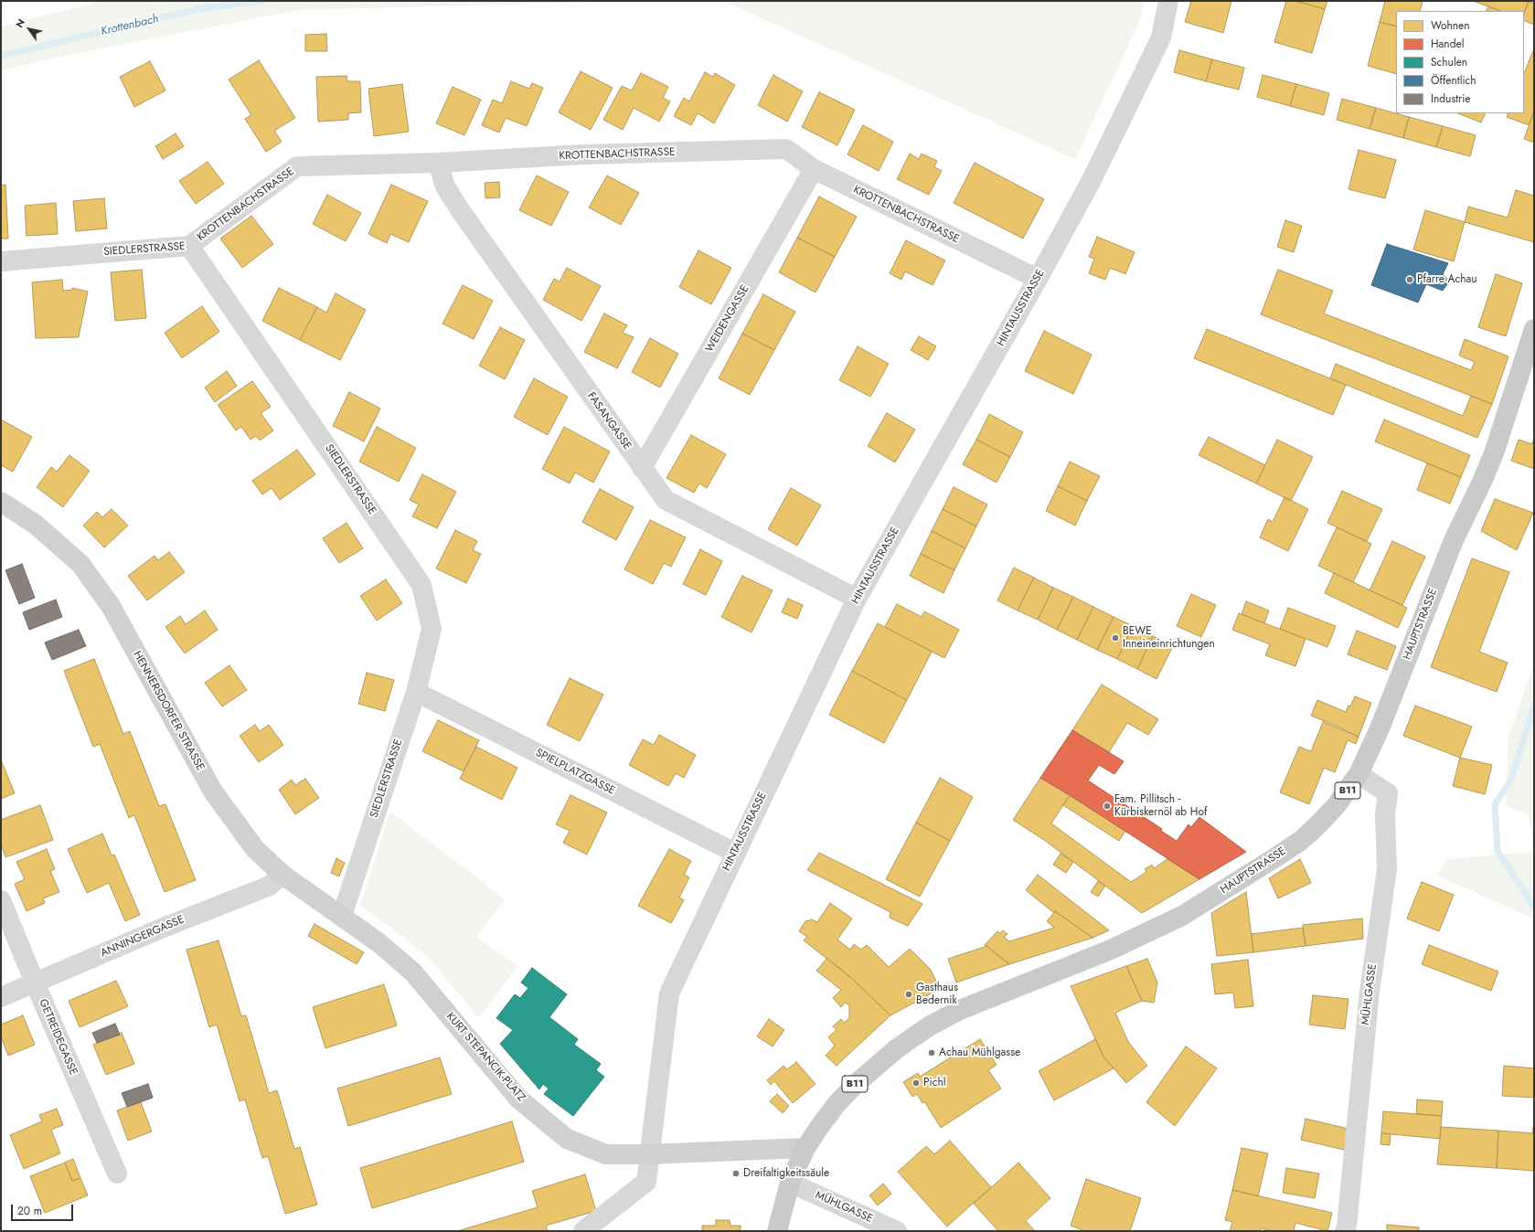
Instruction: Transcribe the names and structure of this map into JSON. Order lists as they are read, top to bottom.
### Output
{
  "streets": {
    "main road": ["HAUPTSTRASSE", "B11"],
    "street": [
      "KROTTENBACHSTRASSE",
      "SIEDLERSTRASSE",
      "HINTAUSSTRASSE",
      "WEIDENGASSE",
      "FASANGASSE",
      "HENNERSDORFER STRASSE",
      "SPIELPLATZGASSE",
      "ANNINGERGASSE",
      "MÜHLGASSE",
      "GETREIDEGASSE",
      "KURT STEPANCIK-PLATZ"
    ]
  },
  "crossings": [
    ["KROTTENBACHSTRASSE", "SIEDLERSTRASSE"],
    ["KROTTENBACHSTRASSE", "HINTAUSSTRASSE"],
    ["KROTTENBACHSTRASSE", "WEIDENGASSE"],
    ["KROTTENBACHSTRASSE", "FASANGASSE"],
    ["SIEDLERSTRASSE", "HENNERSDORFER STRASSE"],
    ["SIEDLERSTRASSE", "SPIELPLATZGASSE"],
    ["SIEDLERSTRASSE", "KURT STEPANCIK-PLATZ"],
    ["HINTAUSSTRASSE", "FASANGASSE"],
    ["HINTAUSSTRASSE", "SPIELPLATZGASSE"],
    ["HINTAUSSTRASSE", "KURT STEPANCIK-PLATZ"],
    ["WEIDENGASSE", "FASANGASSE"],
    ["HAUPTSTRASSE", "MÜHLGASSE"],
    ["HAUPTSTRASSE", "KURT STEPANCIK-PLATZ"],
    ["HENNERSDORFER STRASSE", "ANNINGERGASSE"],
    ["HENNERSDORFER STRASSE", "KURT STEPANCIK-PLATZ"],
    ["ANNINGERGASSE", "GETREIDEGASSE"]
  ],
  "water": ["Krottenbach"],
  "places": [
    "Pfarre Achau",
    "BEWE Inneineinrichtungen",
    "Fam. Pillitsch - Kürbiskernöl ab Hof",
    "Gasthaus Bedernik",
    "Achau Mühlgasse",
    "Pichl",
    "Dreifaltigkeitssäule"
  ],
  "legend": [
    "Wohnen",
    "Handel",
    "Schulen",
    "Öffentlich",
    "Industrie"
  ],
  "scale_bar": "20 m",
  "north": "top left"
}
